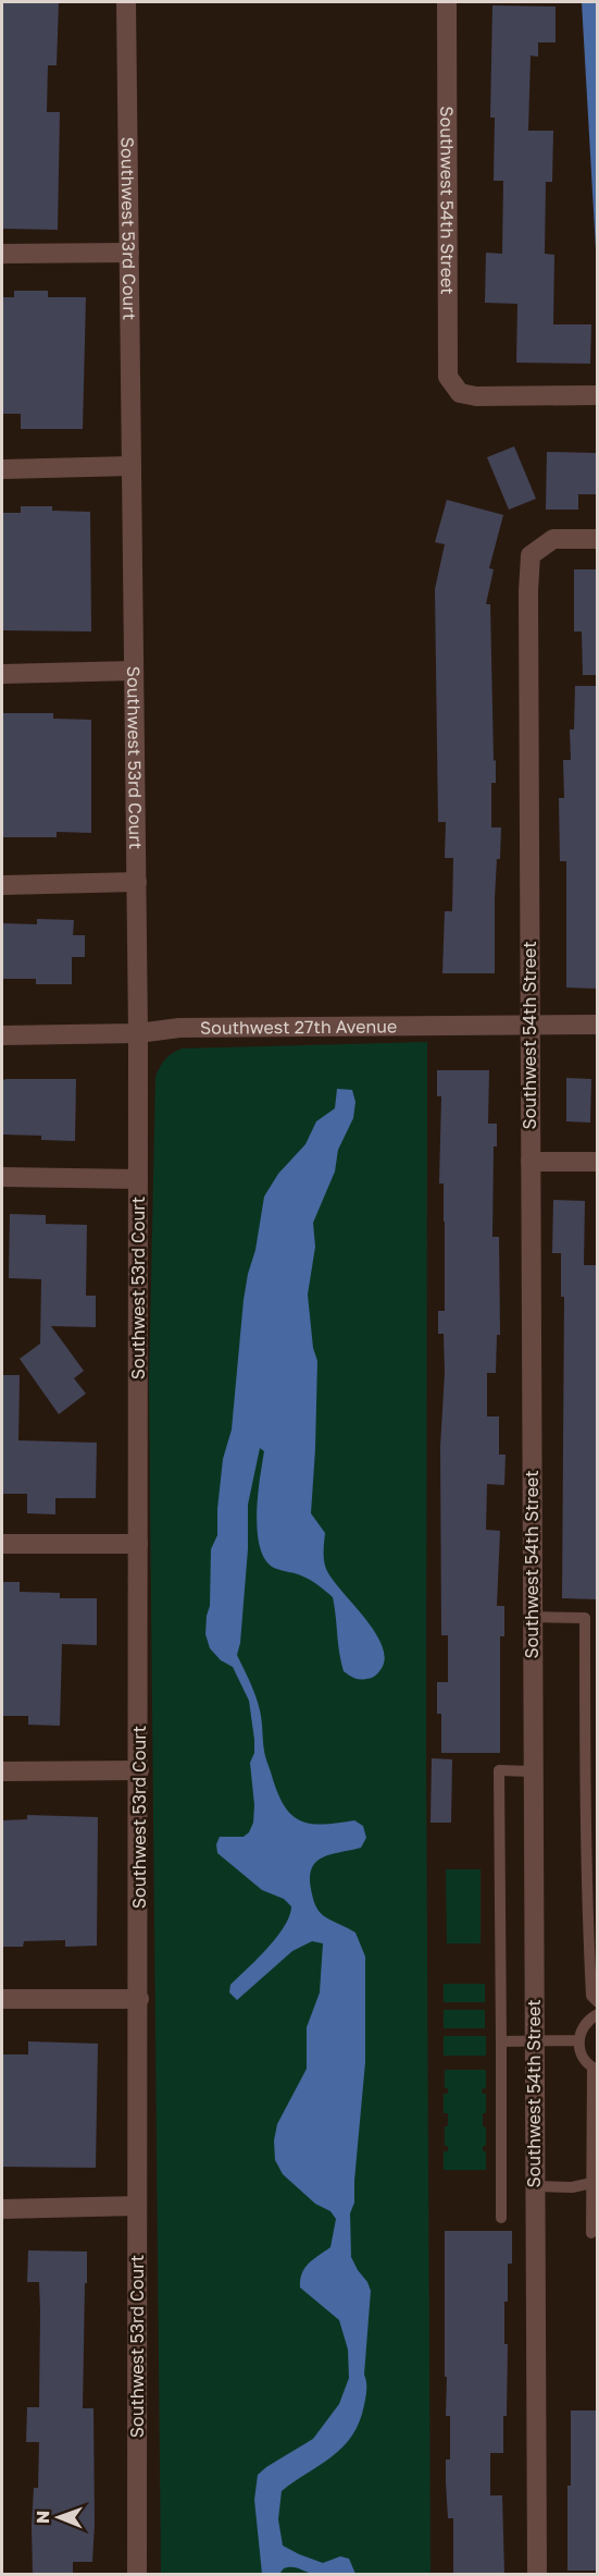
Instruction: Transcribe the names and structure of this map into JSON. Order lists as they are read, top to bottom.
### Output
{
  "streets": {
    "street": ["Southwest 54th Street", "Southwest 53rd Court", "Southwest 27th Avenue"]
  },
  "crossings": [
    ["Southwest 54th Street", "Southwest 27th Avenue"],
    ["Southwest 53rd Court", "Southwest 27th Avenue"]
  ],
  "north": "left"
}
